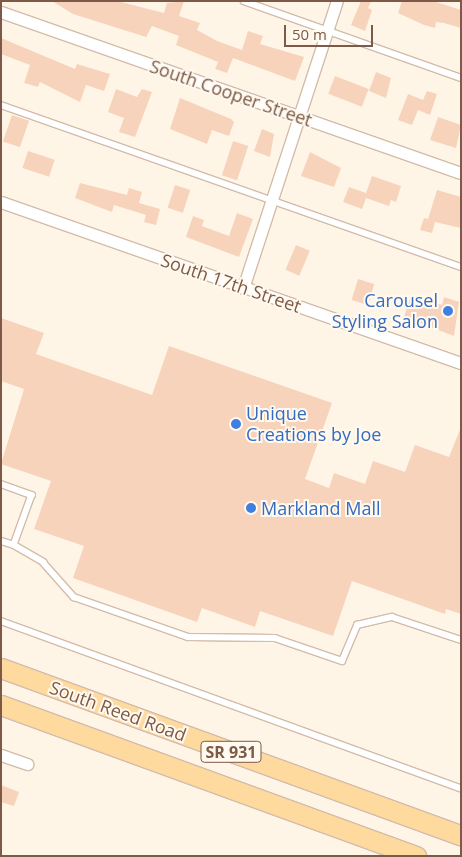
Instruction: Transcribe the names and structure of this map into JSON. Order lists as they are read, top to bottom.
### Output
{
  "streets": {
    "main road": ["South Reed Road", "SR 931"],
    "street": ["South Cooper Street", "South 17th Street"]
  },
  "places": ["Carousel Styling Salon", "Unique Creations by Joe", "Markland Mall"],
  "scale_bar": "50 m"
}
